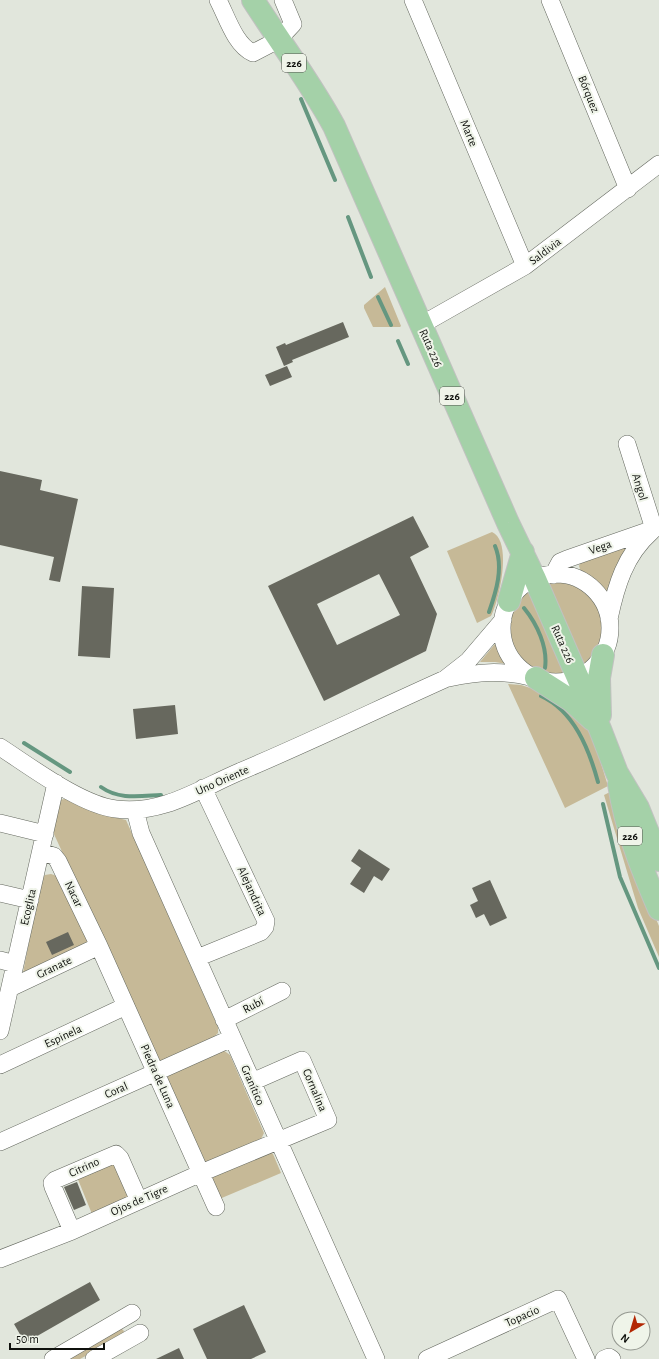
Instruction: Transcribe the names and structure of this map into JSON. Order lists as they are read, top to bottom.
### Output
{
  "streets": {
    "main road": ["226", "Ruta 226"],
    "street": [
      "Bórquez",
      "Marte",
      "Saldivia",
      "Angol",
      "Vega",
      "Uno Oriente",
      "Alejandrita",
      "Nacar",
      "Ecoglita",
      "Granate",
      "Rubí",
      "Espinela",
      "Piedra de Luna",
      "Granítico",
      "Coral",
      "Cornalina",
      "Citrino",
      "Ojos de Tigre",
      "Topacio"
    ]
  },
  "crossings": [
    ["Bórquez", "Saldivia"],
    ["Marte", "Saldivia"],
    ["Saldivia", "Ruta 226"],
    ["Ruta 226", "Vega"],
    ["Ruta 226", "Uno Oriente"],
    ["Angol", "Vega"],
    ["Vega", "Uno Oriente"],
    ["Uno Oriente", "Alejandrita"],
    ["Uno Oriente", "Ecoglita"],
    ["Uno Oriente", "Granítico"],
    ["Alejandrita", "Granítico"],
    ["Nacar", "Ecoglita"],
    ["Nacar", "Granate"],
    ["Nacar", "Piedra de Luna"],
    ["Ecoglita", "Granate"],
    ["Granate", "Piedra de Luna"],
    ["Rubí", "Granítico"],
    ["Espinela", "Piedra de Luna"],
    ["Piedra de Luna", "Coral"],
    ["Piedra de Luna", "Ojos de Tigre"],
    ["Granítico", "Coral"],
    ["Granítico", "Cornalina"],
    ["Granítico", "Ojos de Tigre"],
    ["Cornalina", "Ojos de Tigre"],
    ["Citrino", "Ojos de Tigre"]
  ],
  "scale_bar": "50 m",
  "north": "bottom left"
}
